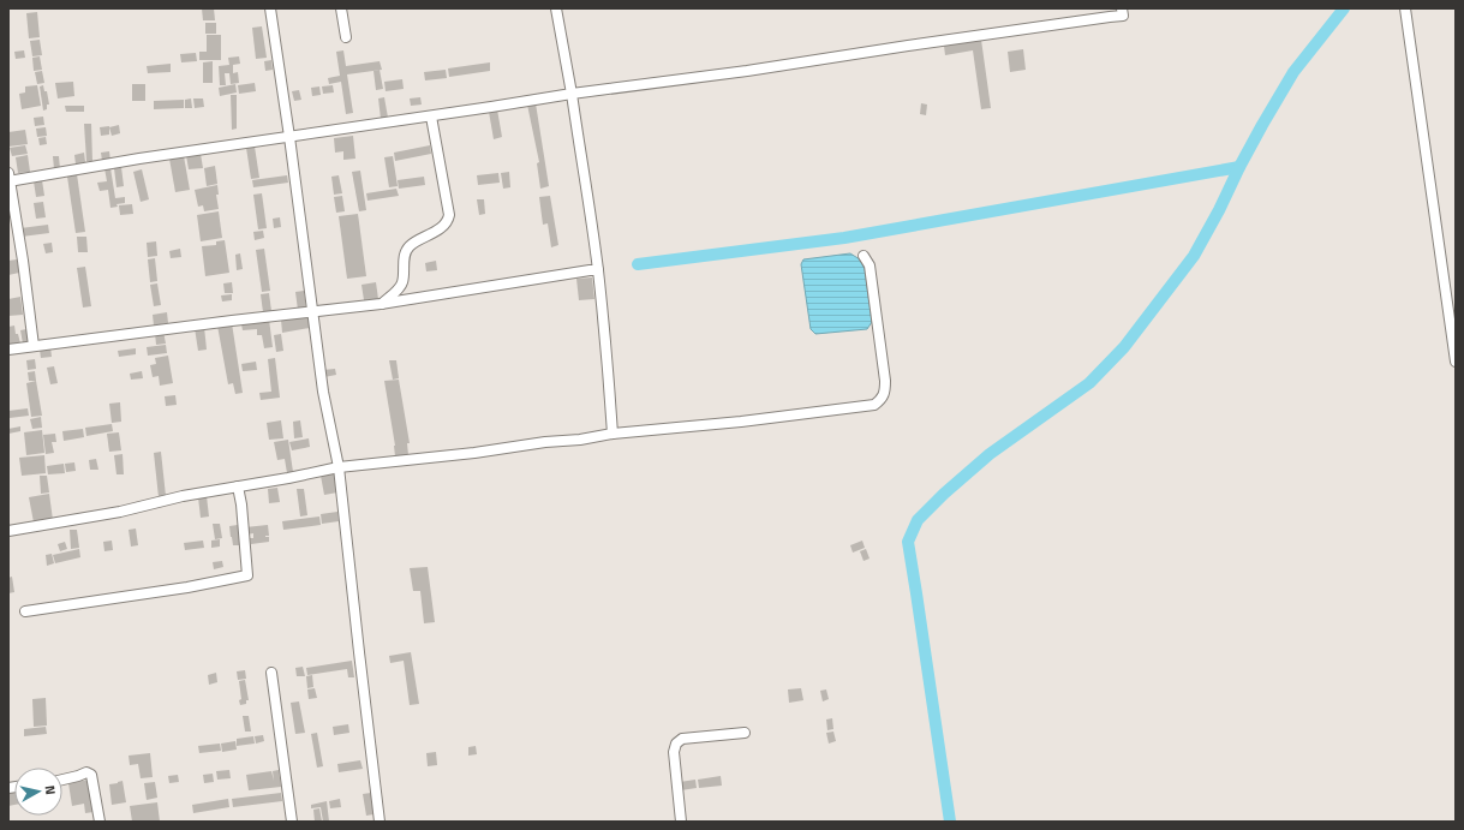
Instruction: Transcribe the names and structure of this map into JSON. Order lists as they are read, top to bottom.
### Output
{
  "north": "right"
}
